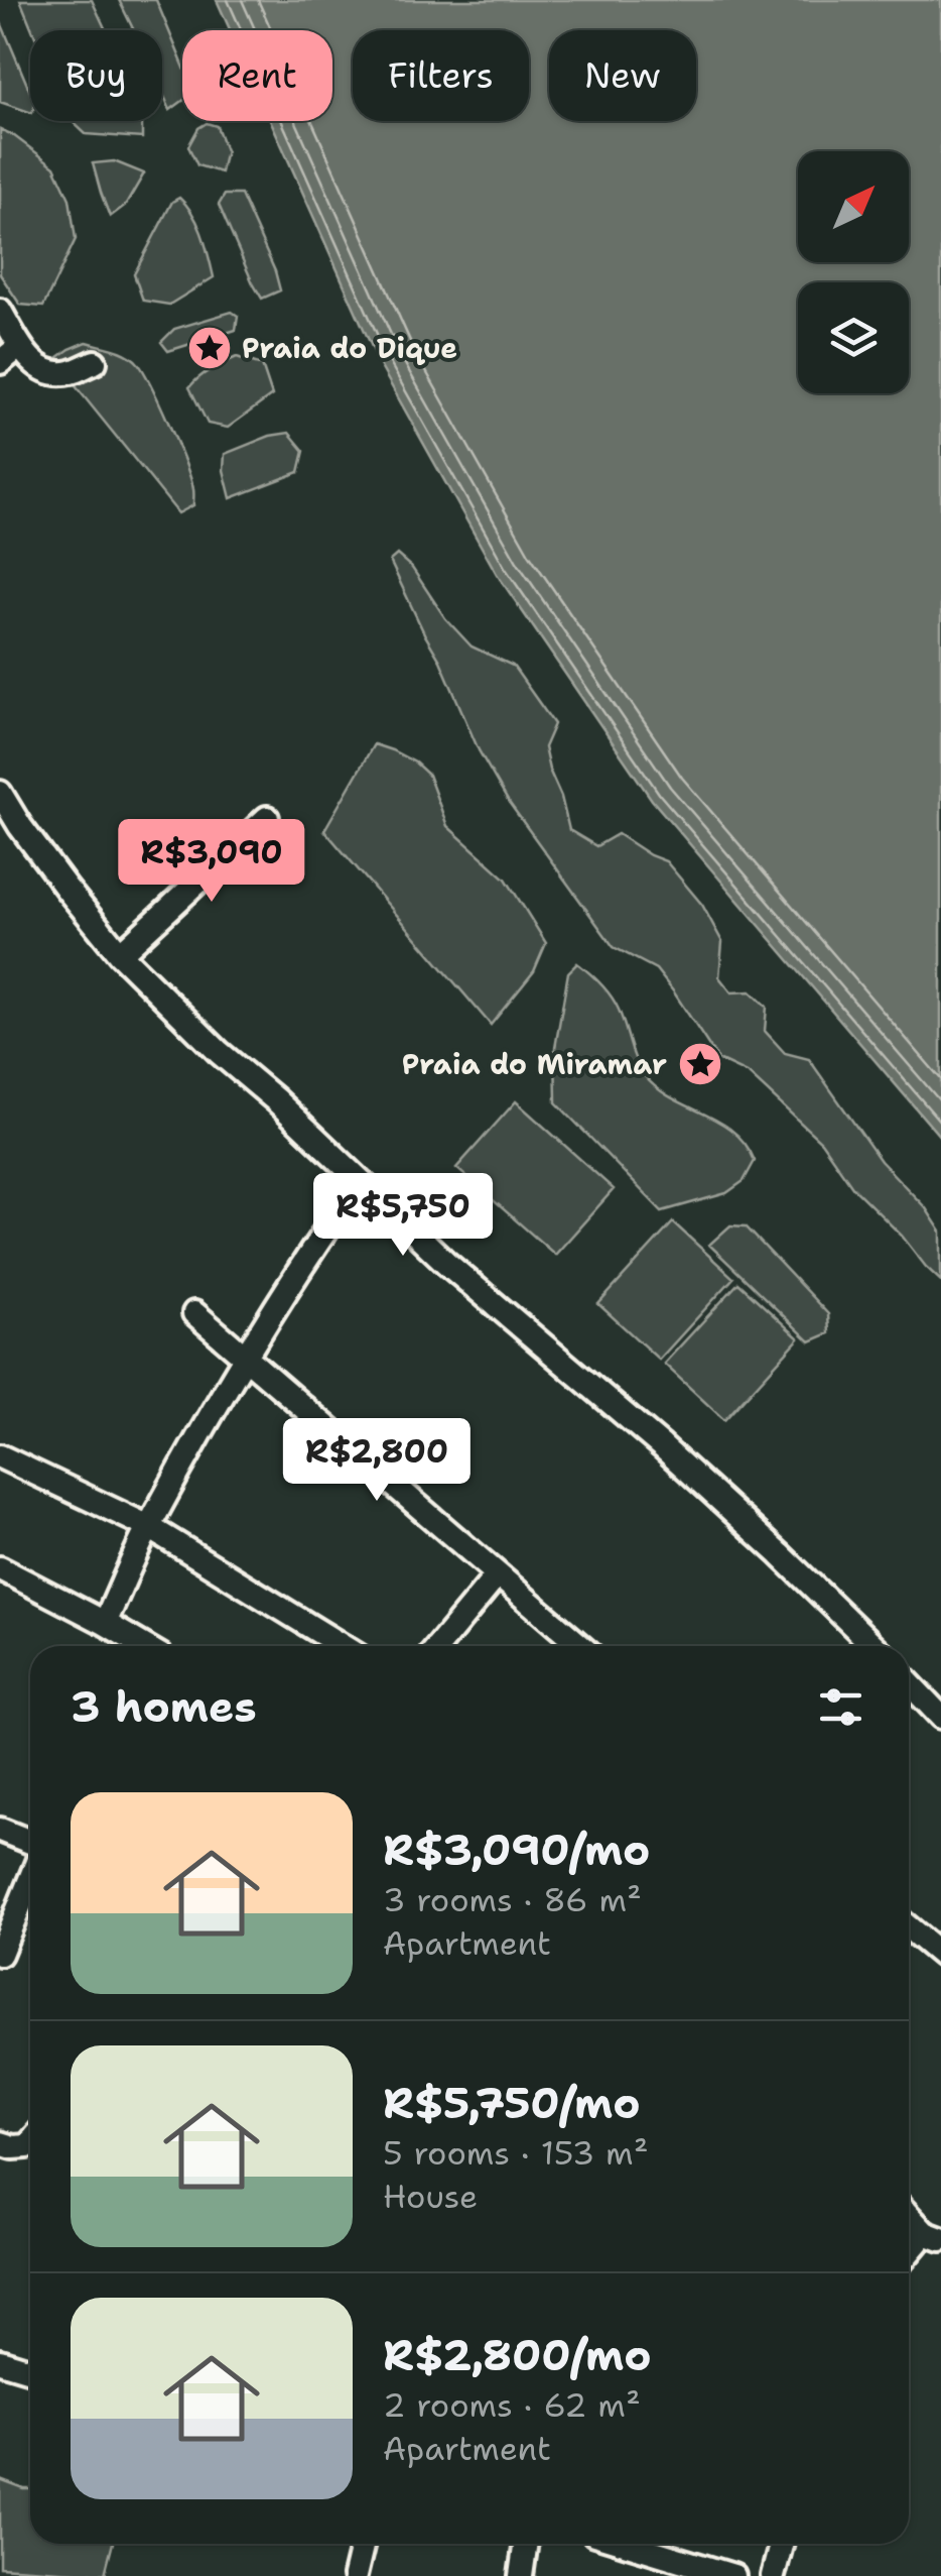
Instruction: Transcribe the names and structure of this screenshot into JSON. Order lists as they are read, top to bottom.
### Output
{
  "places": {
    "place": ["Praia do Dique", "Praia do Miramar"]
  },
  "north": "top right",
  "page": {
    "chip": [
      "Buy",
      "Rent",
      "Filters",
      "New"
    ],
    "price": ["R$3,090", "R$5,750", "R$2,800"],
    "heading": "3 homes",
    "list": [
      {
        "name": "R$3,090/mo",
        "note": "3 rooms · 86 m² · Apartment"
      },
      {
        "name": "R$5,750/mo",
        "note": "5 rooms · 153 m² · House"
      },
      {
        "name": "R$2,800/mo",
        "note": "2 rooms · 62 m² · Apartment"
      }
    ]
  }
}
